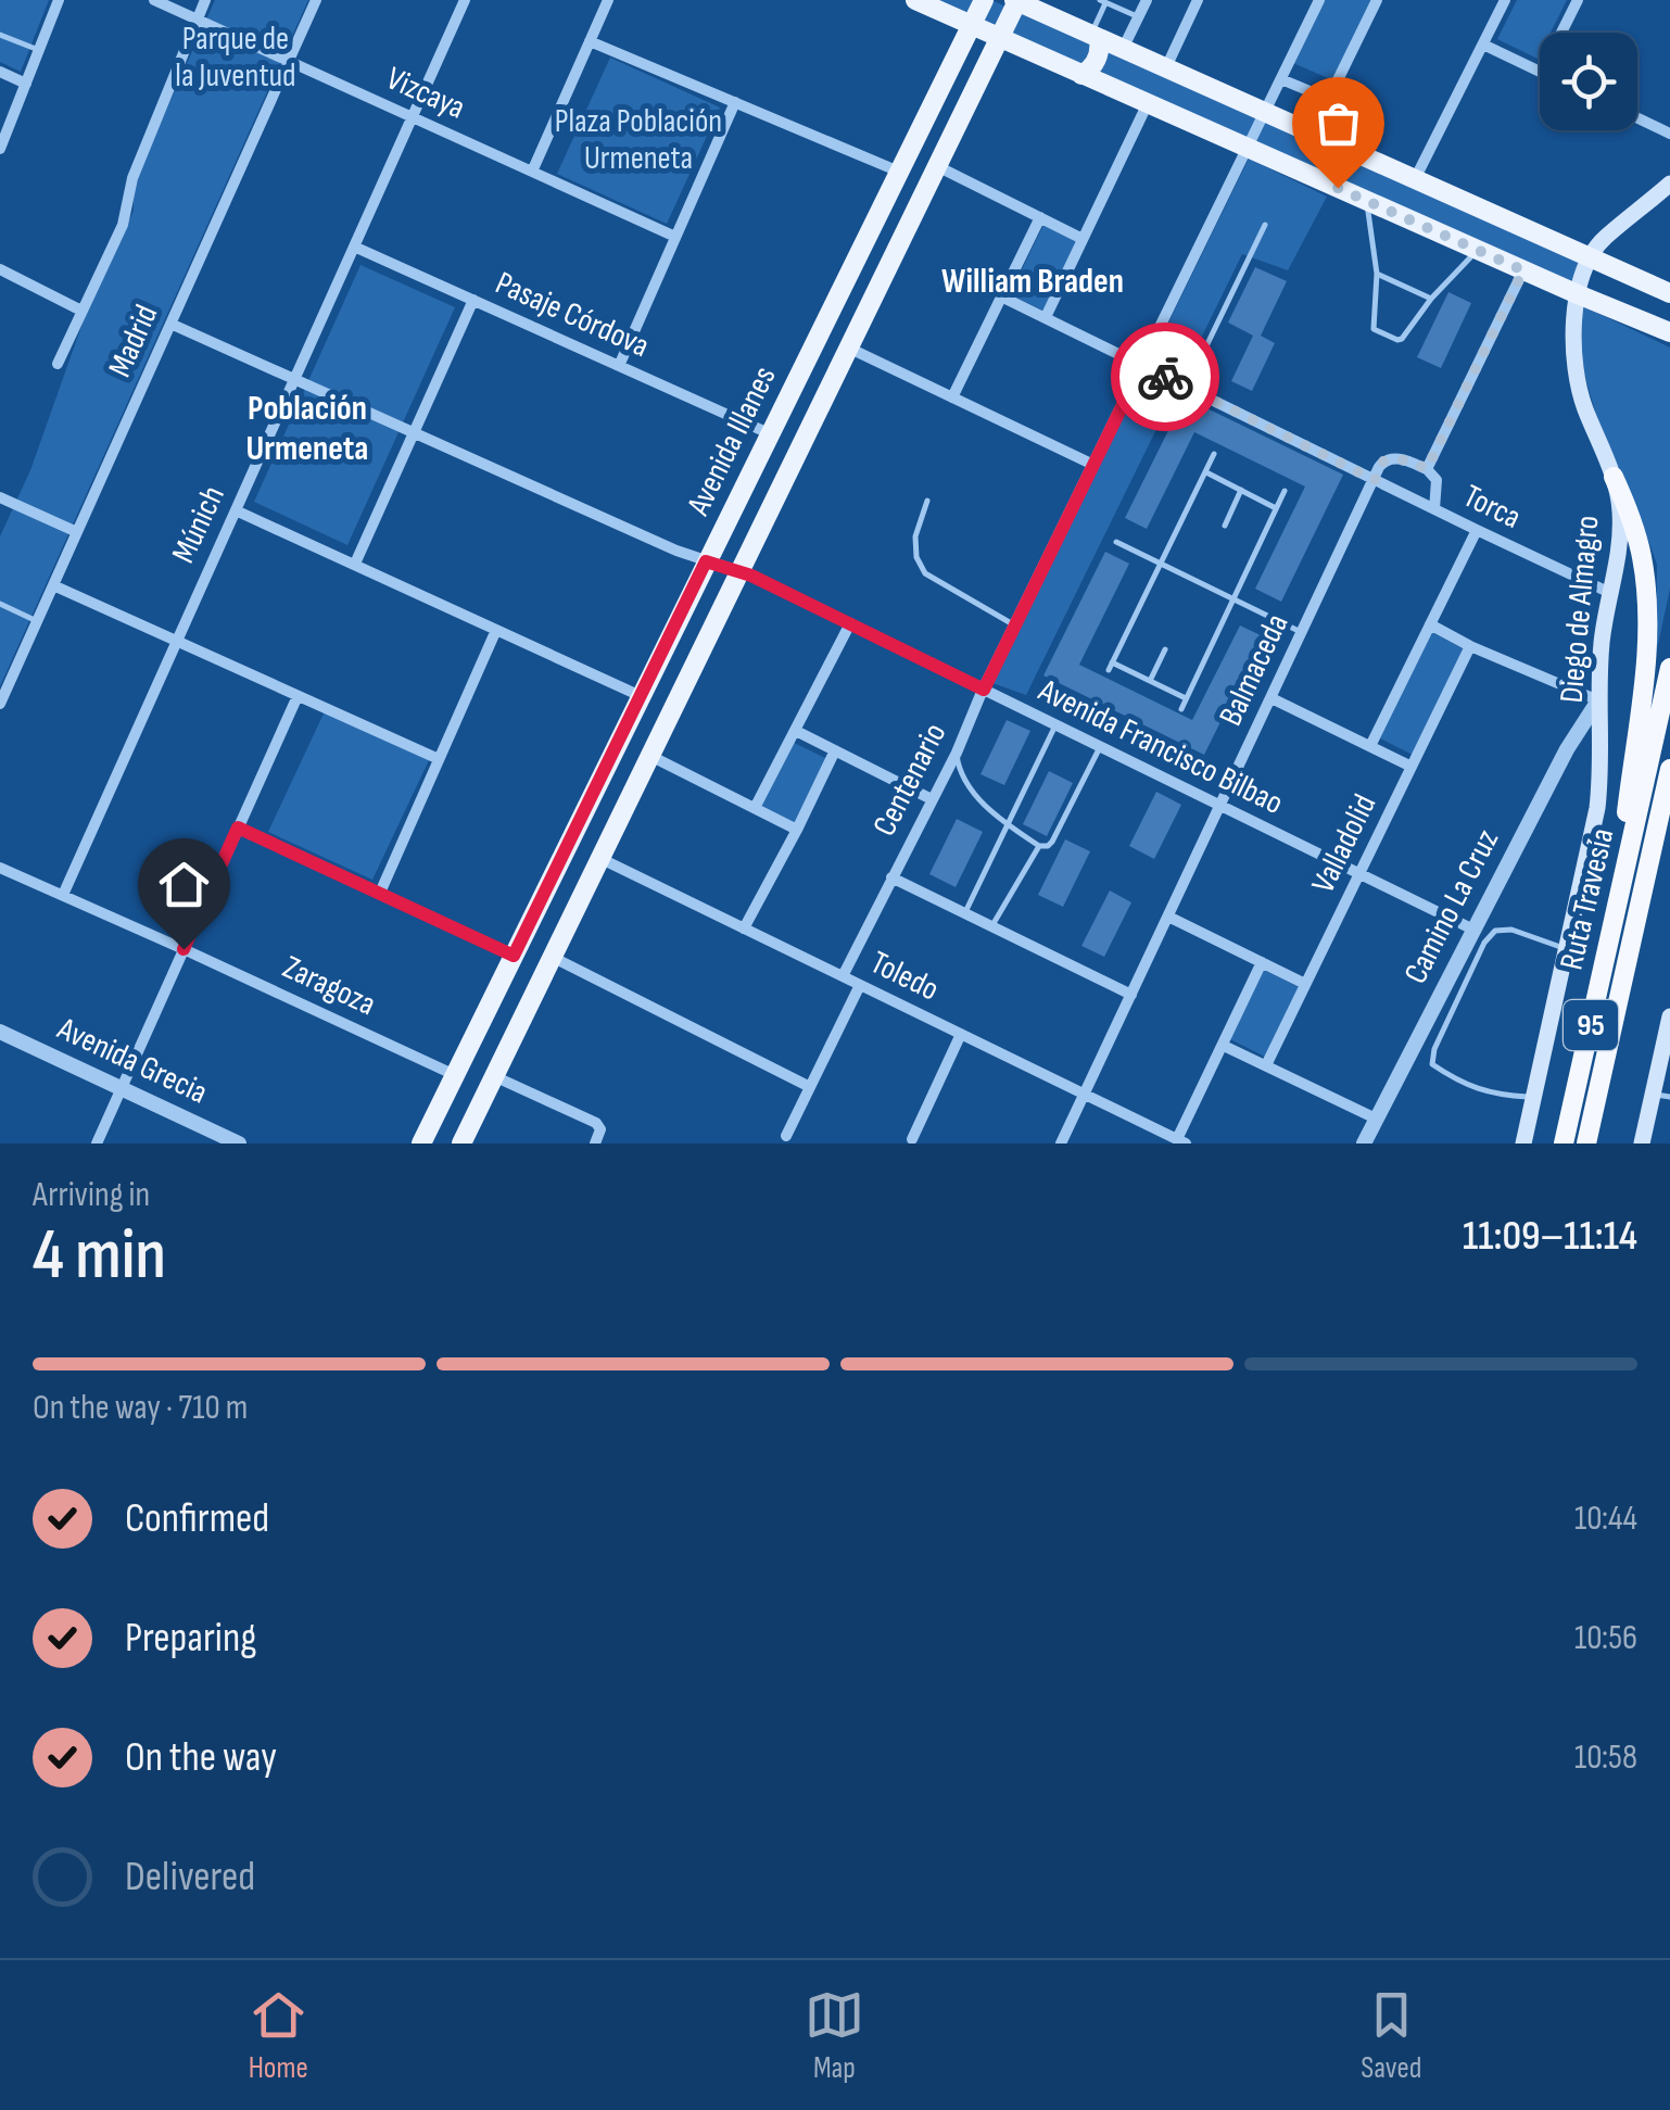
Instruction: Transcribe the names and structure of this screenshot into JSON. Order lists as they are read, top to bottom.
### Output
{
  "streets": {
    "highway": ["Ruta Travesía", "95"],
    "main road": ["Avenida Illanes", "Diego de Almagro"],
    "street": [
      "Vizcaya",
      "Pasaje Córdova",
      "Madrid",
      "Torca",
      "Múnich",
      "Balmaceda",
      "Avenida Francisco Bilbao",
      "Centenario",
      "Valladolid",
      "Camino La Cruz",
      "Toledo",
      "Zaragoza",
      "Avenida Grecia"
    ]
  },
  "crossings": [
    ["Vizcaya", "Madrid"],
    ["Vizcaya", "Múnich"],
    ["Pasaje Córdova", "Avenida Illanes"],
    ["Pasaje Córdova", "Múnich"],
    ["Madrid", "Avenida Francisco Bilbao"],
    ["Avenida Illanes", "Avenida Francisco Bilbao"],
    ["Avenida Illanes", "Toledo"],
    ["Avenida Illanes", "Zaragoza"],
    ["Torca", "Diego de Almagro"],
    ["Torca", "Balmaceda"],
    ["Torca", "Centenario"],
    ["Torca", "Valladolid"],
    ["Múnich", "Avenida Francisco Bilbao"],
    ["Múnich", "Zaragoza"],
    ["Diego de Almagro", "Camino La Cruz"],
    ["Balmaceda", "Avenida Francisco Bilbao"],
    ["Balmaceda", "Toledo"],
    ["Avenida Francisco Bilbao", "Centenario"],
    ["Avenida Francisco Bilbao", "Valladolid"],
    ["Avenida Francisco Bilbao", "Camino La Cruz"],
    ["Centenario", "Toledo"]
  ],
  "districts": ["William Braden", "Población Urmeneta"],
  "parks": ["Parque de la Juventud", "Plaza Población Urmeneta"],
  "page": {
    "heading": ["4 min", "Arriving in", "11:09–11:14"],
    "bar": "On the way · 710 m",
    "list": [
      ["Confirmed", "10:44"],
      ["Preparing", "10:56"],
      ["On the way", "10:58"],
      "Delivered"
    ],
    "tabs": ["Home", "Map", "Saved"]
  }
}
